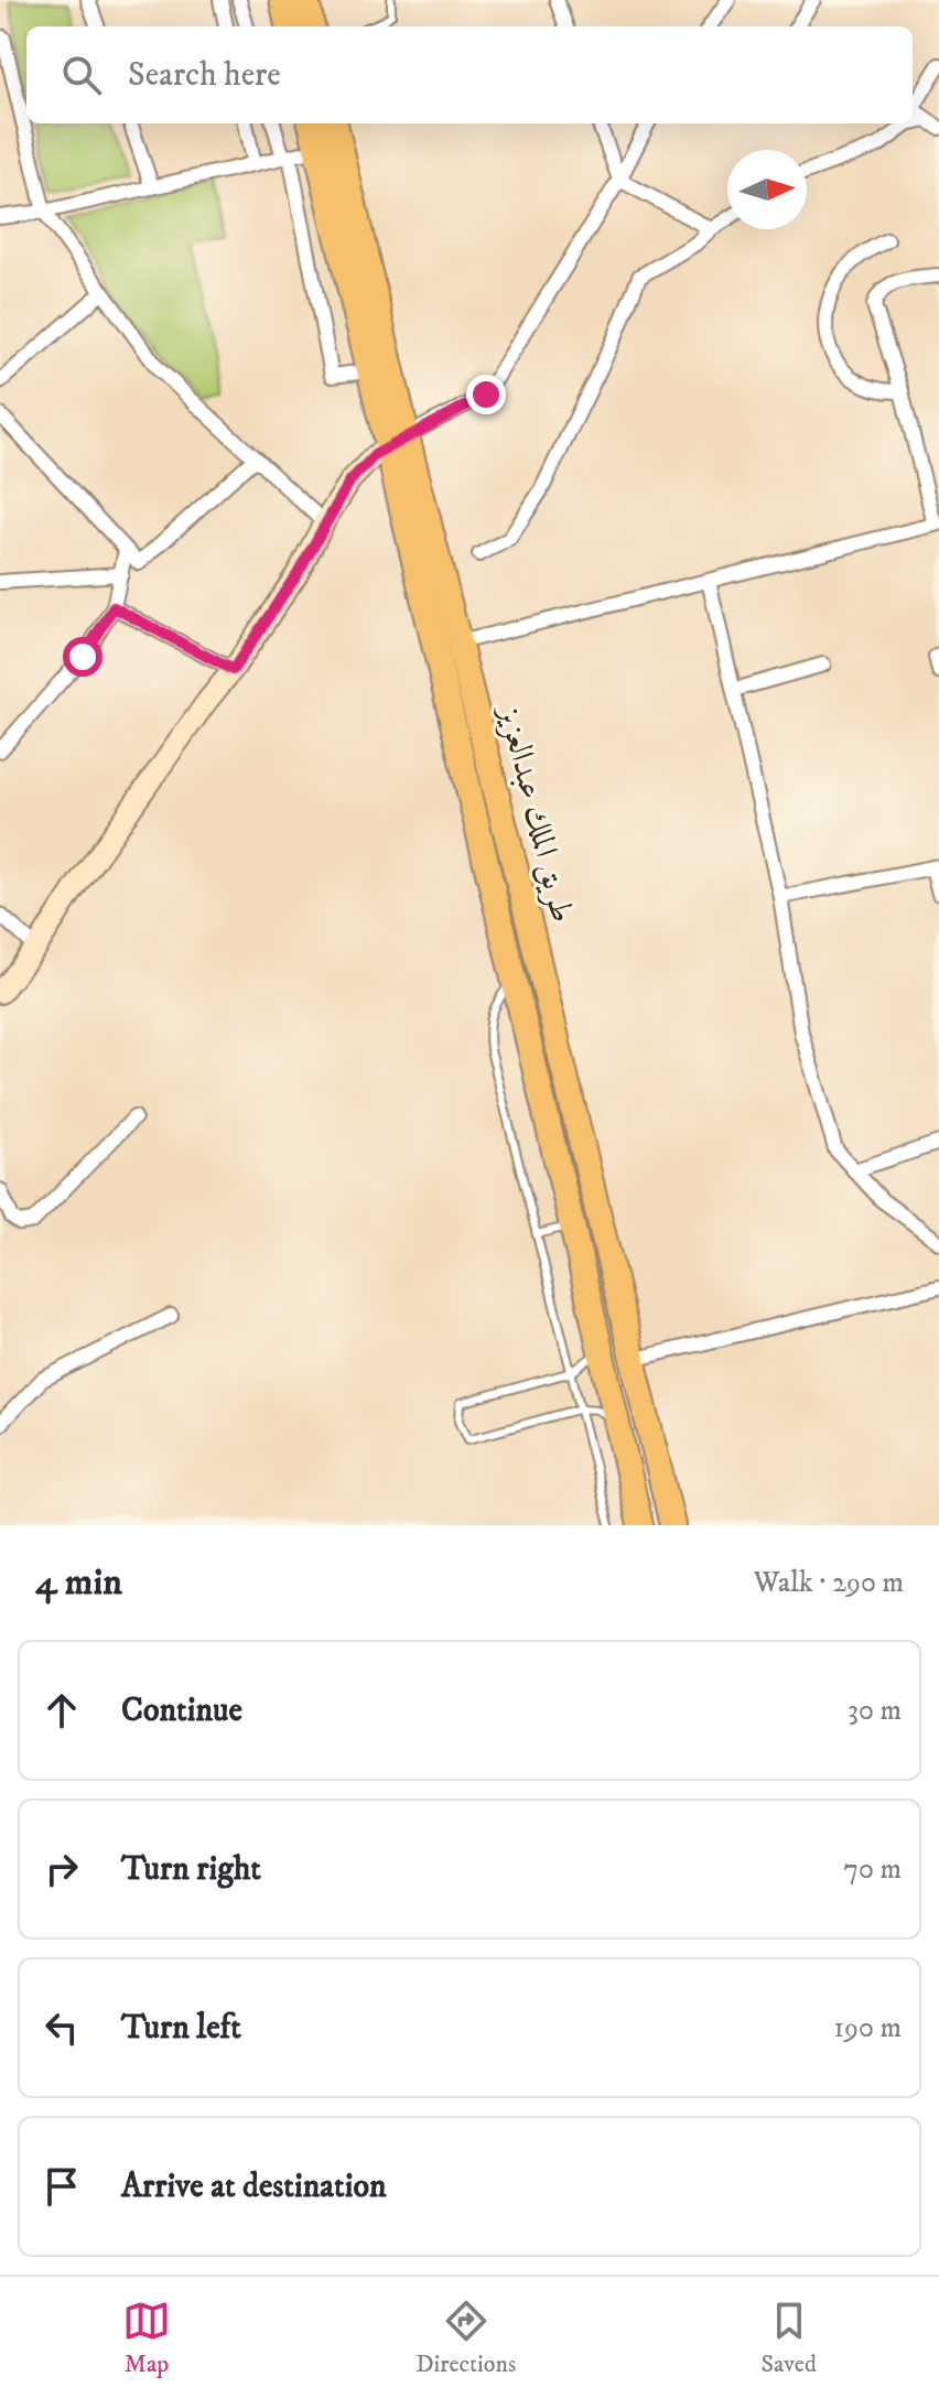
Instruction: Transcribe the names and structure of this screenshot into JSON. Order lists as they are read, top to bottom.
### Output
{
  "streets": {
    "highway": ["طريق الملك عبدالعزيز"]
  },
  "north": "right",
  "page": {
    "search": "Search here",
    "heading": ["4 min", "Walk · 290 m"],
    "list": [
      ["Continue", "30 m"],
      ["Turn right", "70 m"],
      ["Turn left", "190 m"],
      "Arrive at destination"
    ],
    "nav": ["Map", "Directions", "Saved"]
  }
}
